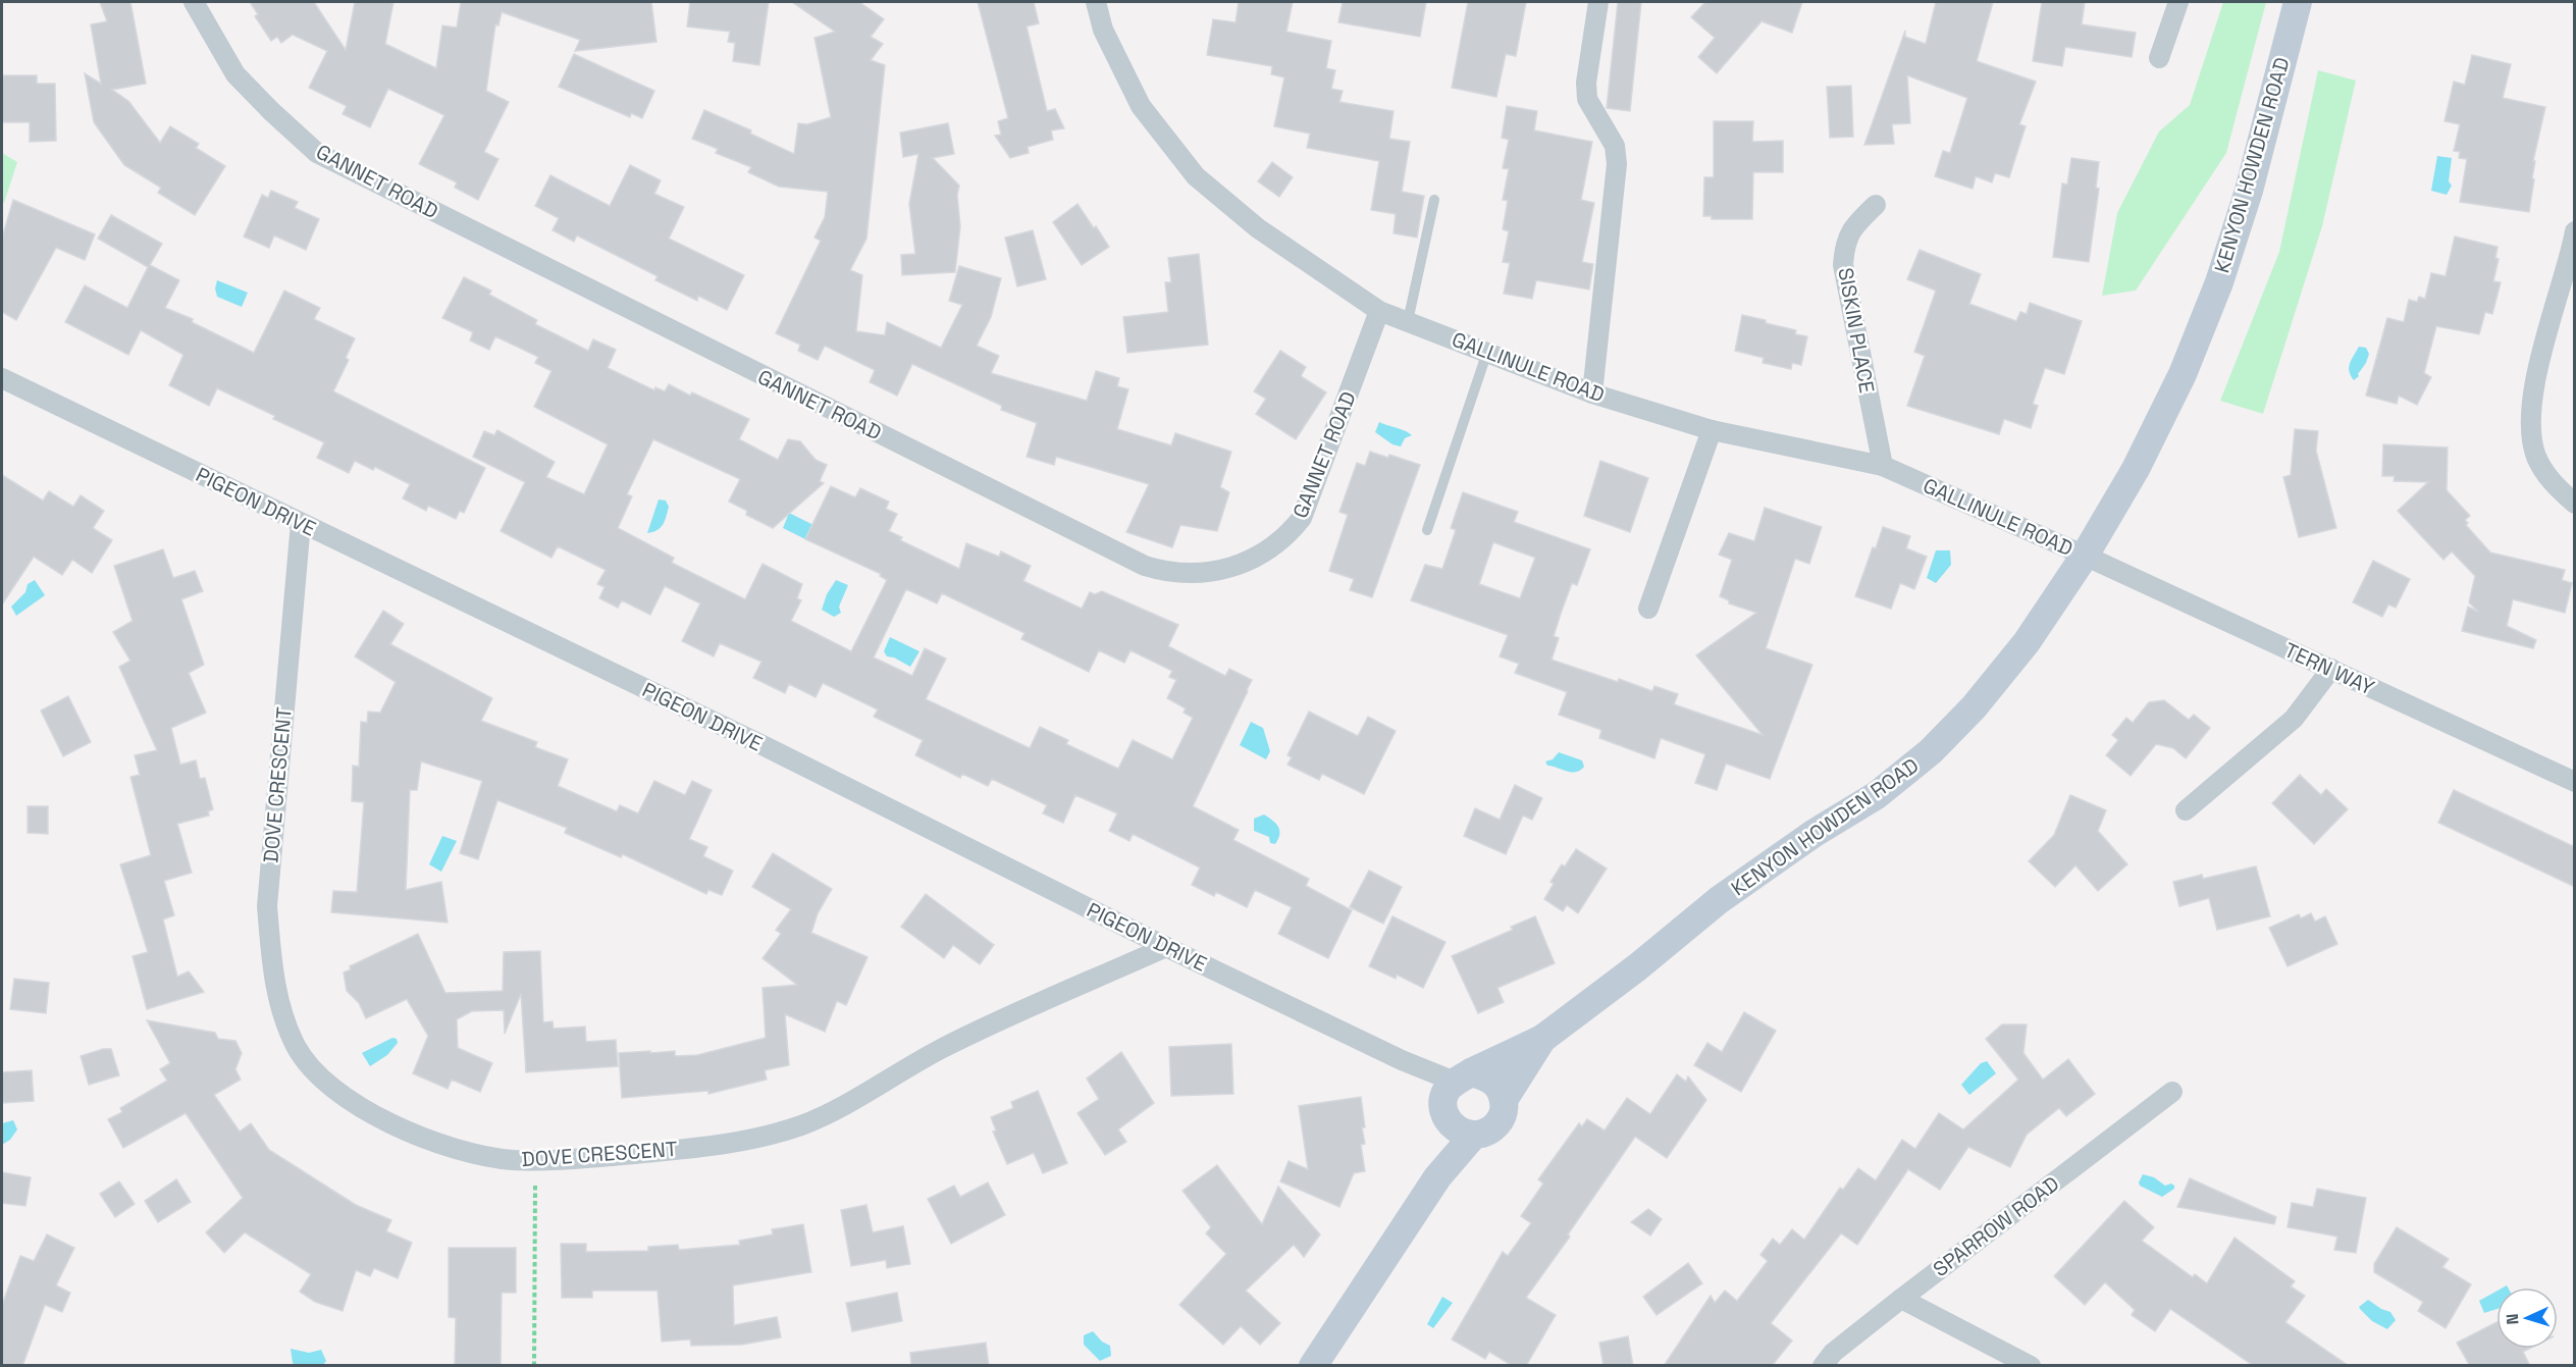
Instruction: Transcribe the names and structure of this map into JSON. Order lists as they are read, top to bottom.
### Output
{
  "streets": {
    "street": [
      "KENYON HOWDEN ROAD",
      "GANNET ROAD",
      "SISKIN PLACE",
      "GALLINULE ROAD",
      "PIGEON DRIVE",
      "TERN WAY",
      "DOVE CRESCENT",
      "SPARROW ROAD"
    ]
  },
  "crossings": [
    ["KENYON HOWDEN ROAD", "GALLINULE ROAD"],
    ["KENYON HOWDEN ROAD", "PIGEON DRIVE"],
    ["KENYON HOWDEN ROAD", "TERN WAY"],
    ["GANNET ROAD", "GALLINULE ROAD"],
    ["SISKIN PLACE", "GALLINULE ROAD"],
    ["GALLINULE ROAD", "TERN WAY"],
    ["PIGEON DRIVE", "DOVE CRESCENT"]
  ],
  "north": "left"
}
